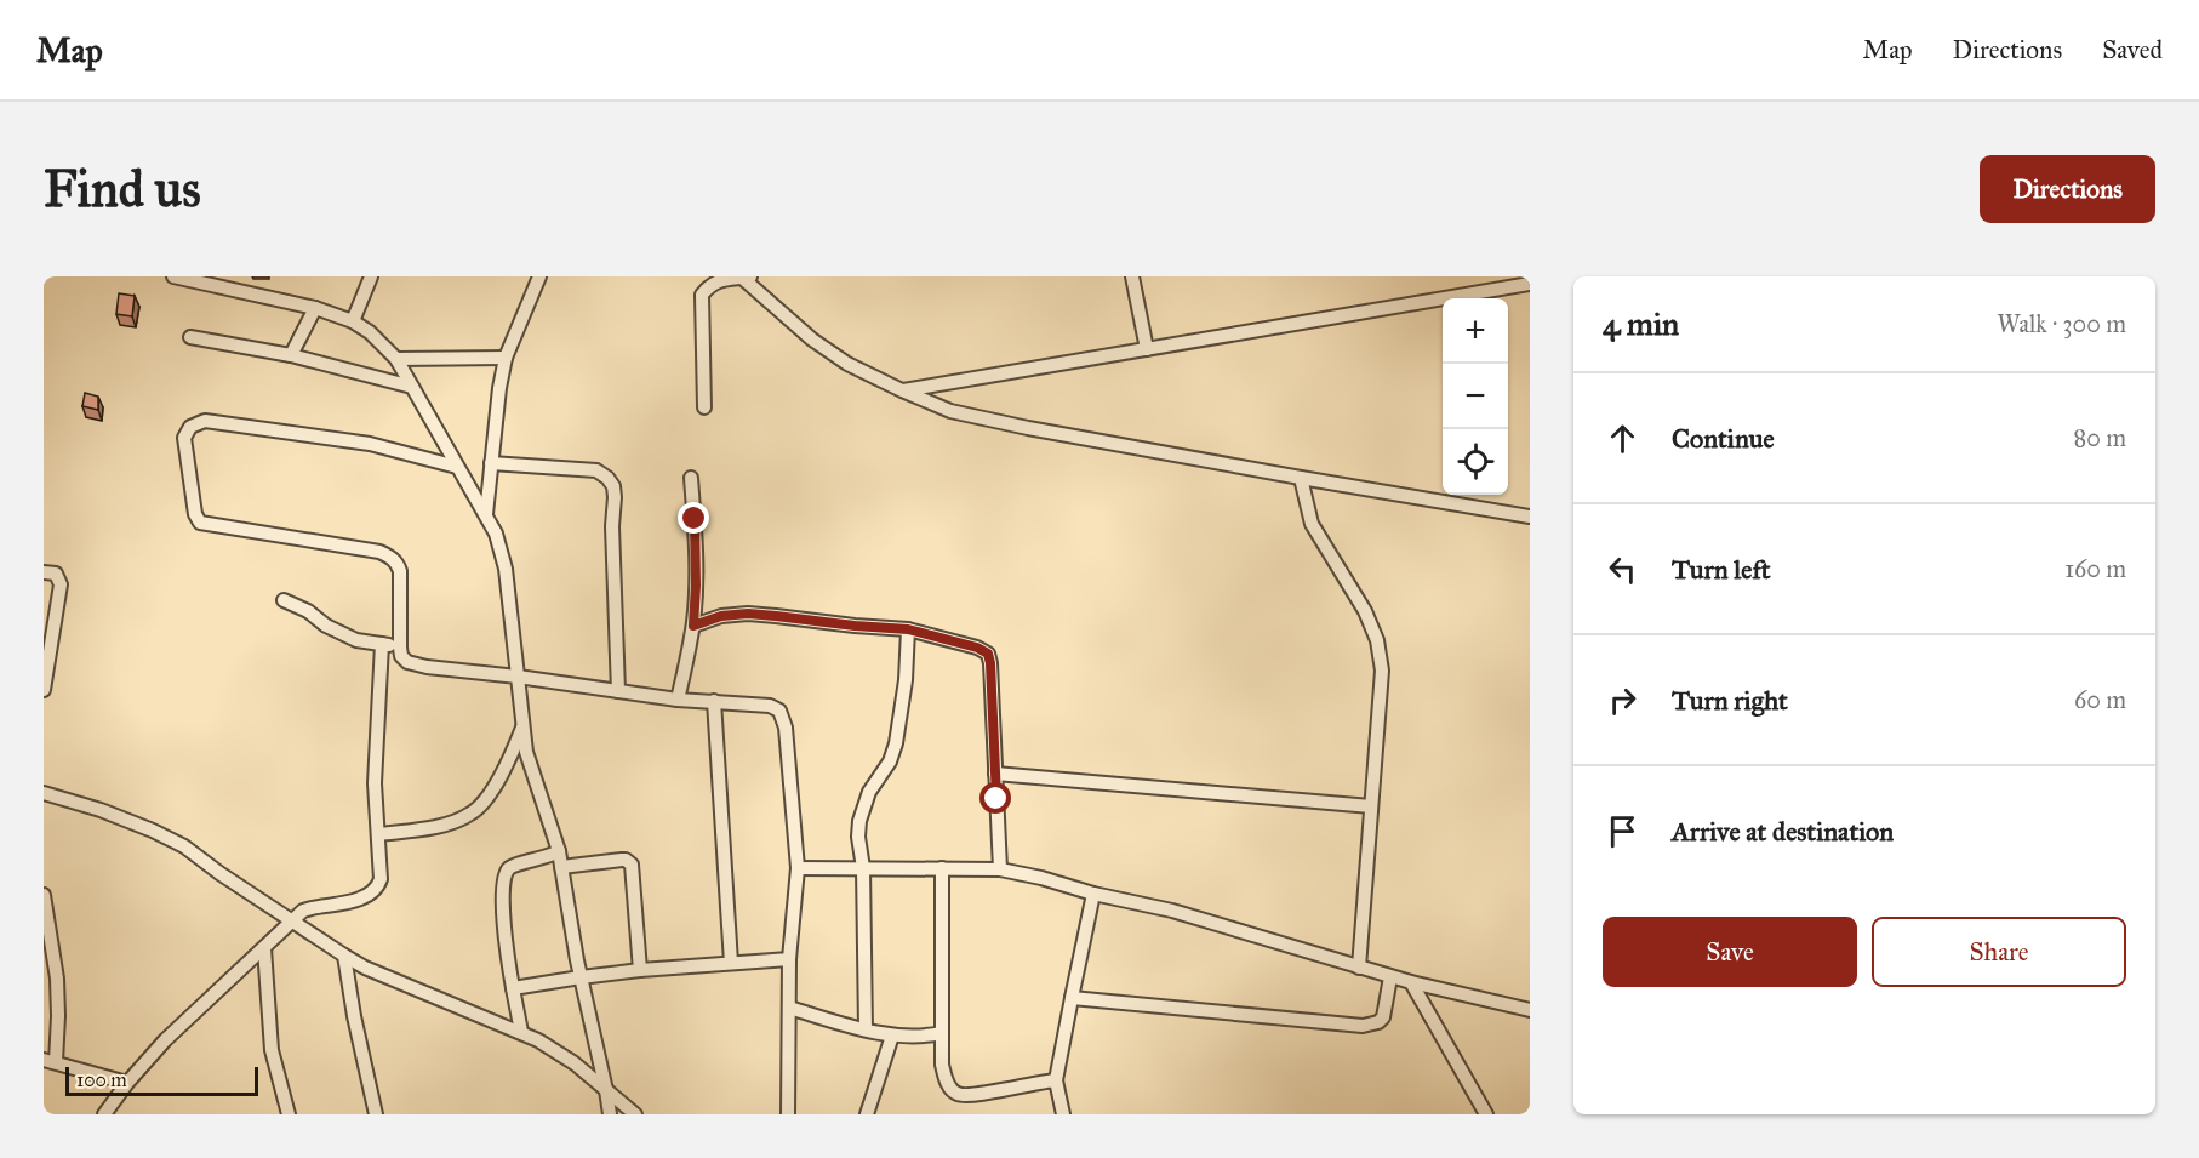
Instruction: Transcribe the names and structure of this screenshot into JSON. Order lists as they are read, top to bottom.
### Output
{
  "scale_bar": "100 m",
  "page": {
    "header": "Map",
    "nav": ["Map", "Directions", "Saved"],
    "buttons": [
      "Directions",
      ["Save", "Share"]
    ],
    "title": "Find us",
    "heading": ["4 min", "Walk · 300 m"],
    "map_buttons": ["+", "−"],
    "list": [
      ["Continue", "80 m"],
      ["Turn left", "160 m"],
      ["Turn right", "60 m"],
      "Arrive at destination"
    ],
    "scale": "100 m"
  }
}
